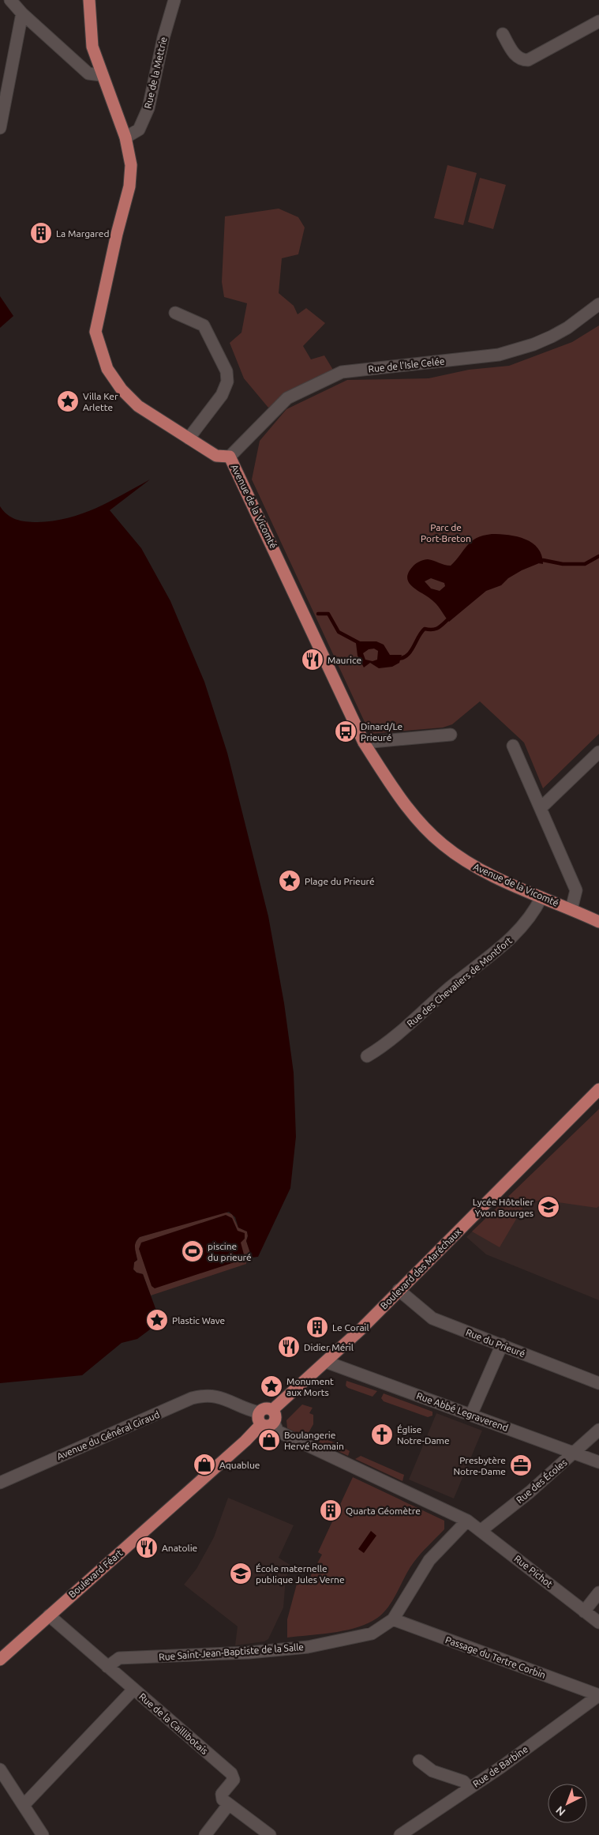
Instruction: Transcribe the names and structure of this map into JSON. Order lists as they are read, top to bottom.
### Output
{
  "streets": {
    "main road": ["Avenue de la Vicomté", "Boulevard des Maréchaux", "Boulevard Féart"],
    "street": [
      "Rue de la Mettrie",
      "Rue de l'Isle Celée",
      "Rue des Chevaliers de Montfort",
      "Rue du Prieuré",
      "Rue Abbé Legraverend",
      "Avenue du Général Giraud",
      "Rue des Écoles",
      "Rue Pichot",
      "Rue Saint-Jean-Baptiste de la Salle",
      "Passage du Tertre Corbin",
      "Rue de la Caillibotais",
      "Rue de Barbine"
    ]
  },
  "crossings": [
    ["Rue de la Mettrie", "Avenue de la Vicomté"],
    ["Rue de l'Isle Celée", "Avenue de la Vicomté"],
    ["Avenue de la Vicomté", "Rue des Chevaliers de Montfort"],
    ["Boulevard des Maréchaux", "Rue du Prieuré"],
    ["Boulevard des Maréchaux", "Rue Abbé Legraverend"],
    ["Boulevard des Maréchaux", "Avenue du Général Giraud"],
    ["Boulevard des Maréchaux", "Rue Pichot"],
    ["Boulevard des Maréchaux", "Boulevard Féart"],
    ["Rue Abbé Legraverend", "Rue des Écoles"],
    ["Avenue du Général Giraud", "Rue Pichot"],
    ["Avenue du Général Giraud", "Boulevard Féart"],
    ["Rue des Écoles", "Rue Pichot"],
    ["Rue Pichot", "Boulevard Féart"],
    ["Rue Pichot", "Rue Saint-Jean-Baptiste de la Salle"],
    ["Boulevard Féart", "Rue de la Caillibotais"],
    ["Rue Saint-Jean-Baptiste de la Salle", "Passage du Tertre Corbin"],
    ["Rue Saint-Jean-Baptiste de la Salle", "Rue de la Caillibotais"],
    ["Passage du Tertre Corbin", "Rue de Barbine"]
  ],
  "parks": ["Parc de Port-Breton"],
  "places": {
    "building": ["La Margared", "Le Corail", "Quarta Géomètre"],
    "place": [
      "Villa Ker Arlette",
      "Plage du Prieuré",
      "Plastic Wave",
      "Monument aux Morts"
    ],
    "restaurant": ["Maurice", "Didier Méril", "Anatolie"],
    "bus stop": ["Dinard/Le Prieuré"],
    "school or university": ["Lycée Hôtelier Yvon Bourges", "École maternelle publique Jules Verne"],
    "sports": ["piscine du prieuré"],
    "church": ["Église Notre-Dame"],
    "shop": ["Boulangerie Hervé Romain", "Aquablue"],
    "office": ["Presbytère Notre-Dame"]
  },
  "north": "bottom left"
}
